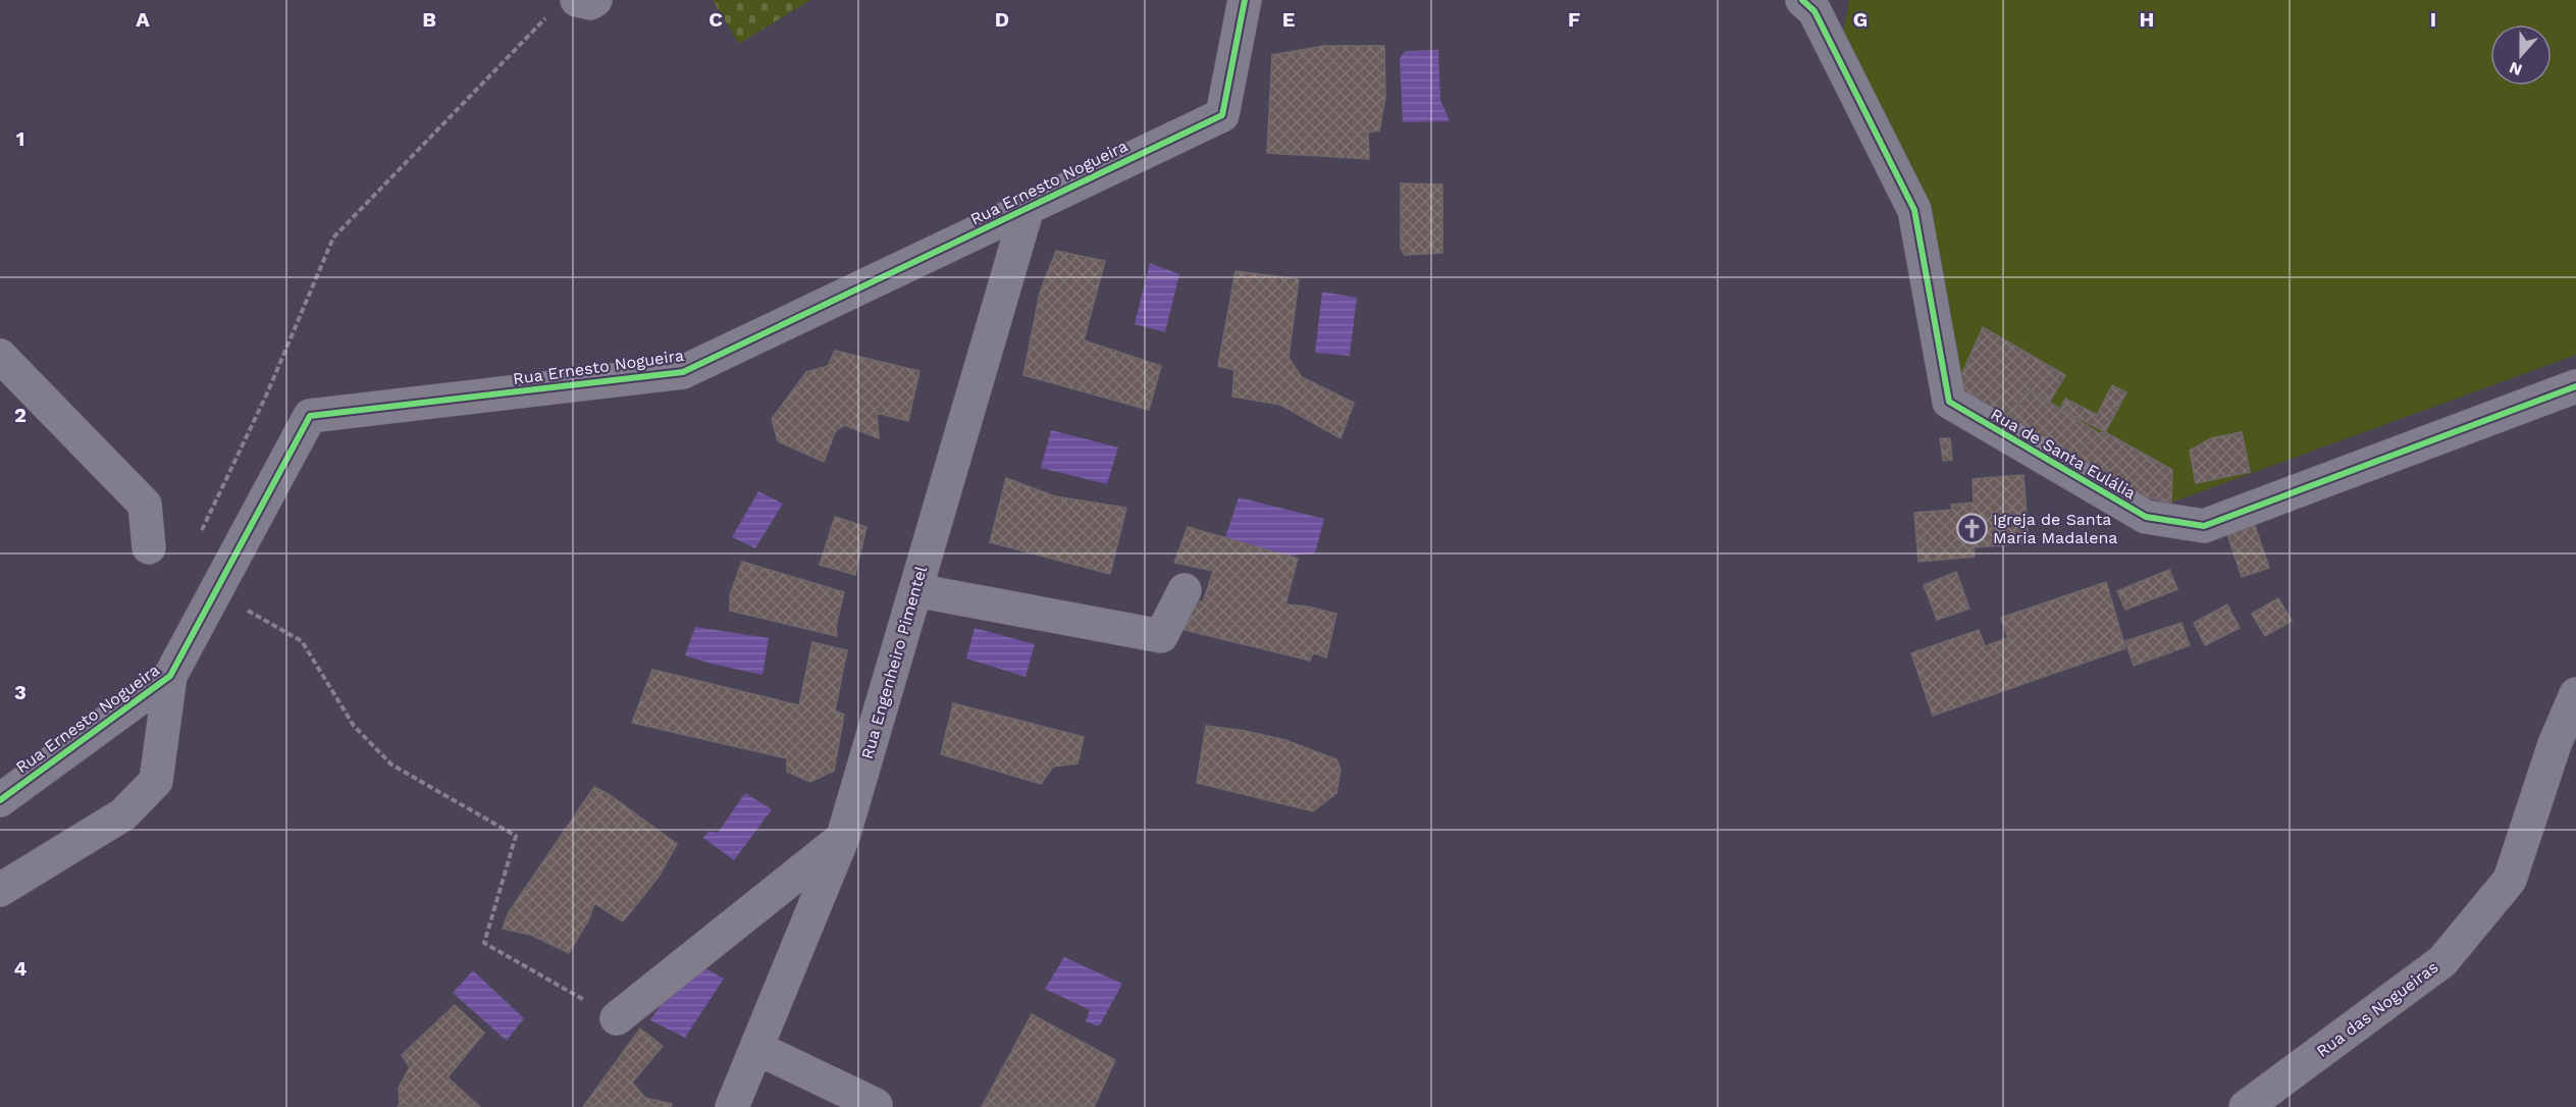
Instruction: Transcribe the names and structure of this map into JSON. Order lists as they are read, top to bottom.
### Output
{
  "streets": {
    "street": [
      "Rua Ernesto Nogueira",
      "Rua de Santa Eulália",
      "Rua Engenheiro Pimentel",
      "Rua das Nogueiras"
    ]
  },
  "crossings": [
    ["Rua Ernesto Nogueira", "Rua Engenheiro Pimentel"]
  ],
  "places": {
    "church": ["Igreja de Santa Maria Madalena"]
  },
  "north": "bottom",
  "grid": {
    "columns": [
      "A",
      "B",
      "C",
      "D",
      "E",
      "F",
      "G",
      "H",
      "I"
    ],
    "rows": [
      "1",
      "2",
      "3",
      "4"
    ]
  }
}
